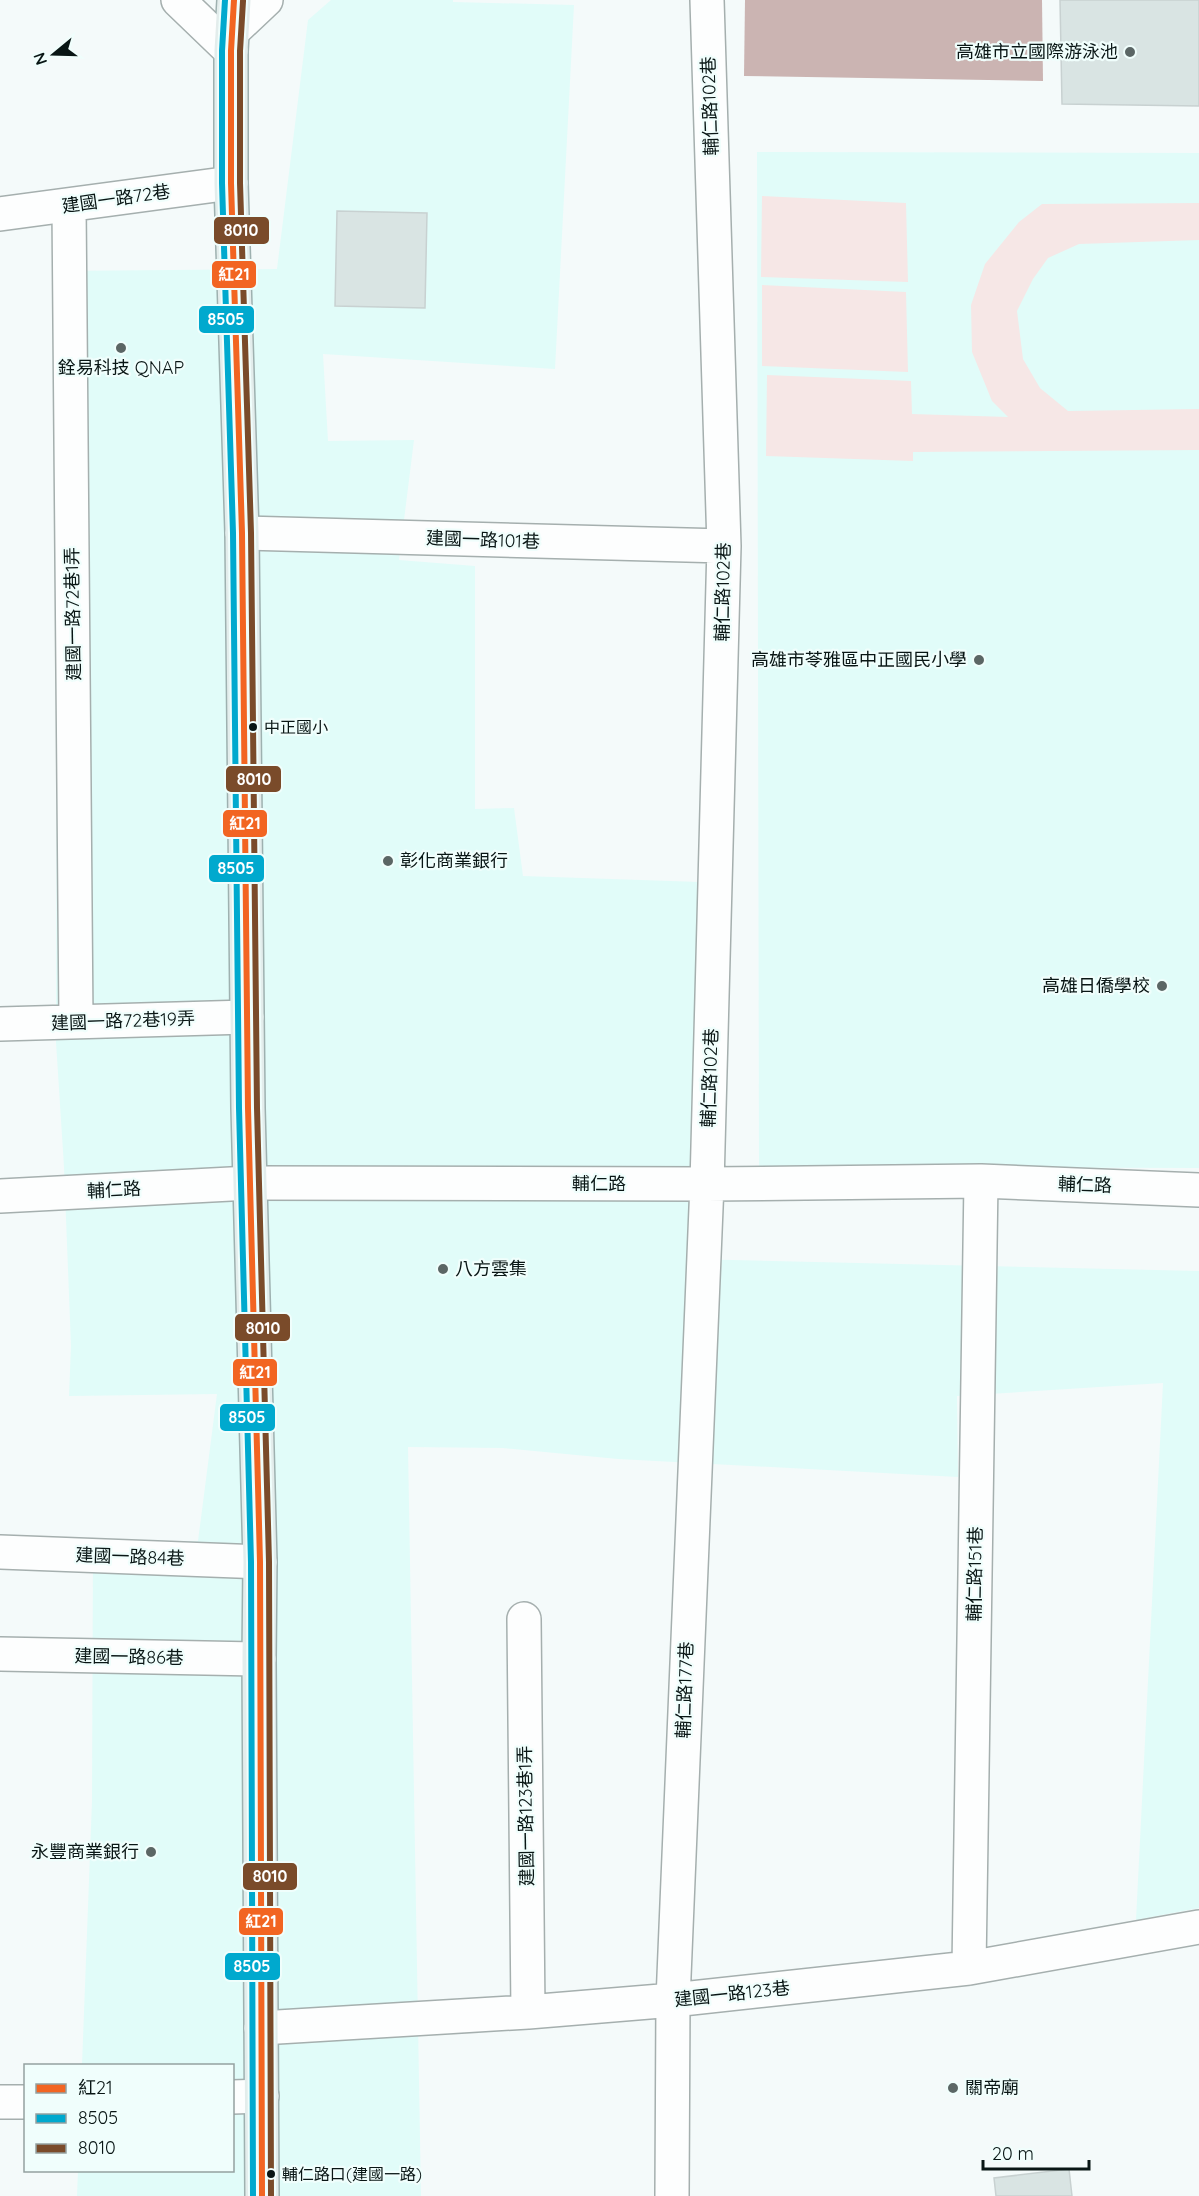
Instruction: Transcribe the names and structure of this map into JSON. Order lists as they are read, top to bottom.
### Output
{
  "streets": {
    "street": [
      "輔仁路102巷",
      "建國一路72巷",
      "建國一路101巷",
      "建國一路72巷1弄",
      "建國一路72巷19弄",
      "輔仁路",
      "建國一路84巷",
      "輔仁路151巷",
      "建國一路86巷",
      "輔仁路177巷",
      "建國一路123巷1弄",
      "建國一路123巷"
    ]
  },
  "crossings": [
    ["輔仁路102巷", "建國一路101巷"],
    ["輔仁路102巷", "輔仁路"],
    ["輔仁路102巷", "輔仁路177巷"],
    ["建國一路72巷", "建國一路72巷1弄"],
    ["建國一路72巷1弄", "建國一路72巷19弄"],
    ["輔仁路", "輔仁路151巷"],
    ["輔仁路", "輔仁路177巷"],
    ["輔仁路151巷", "建國一路123巷"],
    ["輔仁路177巷", "建國一路123巷"],
    ["建國一路123巷1弄", "建國一路123巷"]
  ],
  "places": [
    "高雄市立國際游泳池",
    "銓易科技 QNAP",
    "高雄市苓雅區中正國民小學",
    "中正國小",
    "彰化商業銀行",
    "高雄日僑學校",
    "八方雲集",
    "永豐商業銀行",
    "關帝廟",
    "輔仁路口(建國一路)"
  ],
  "lines": ["transit line 紅21", "transit line 8505", "transit line 8010"],
  "legend": ["紅21", "8505", "8010"],
  "scale_bar": "20 m",
  "north": "left"
}
